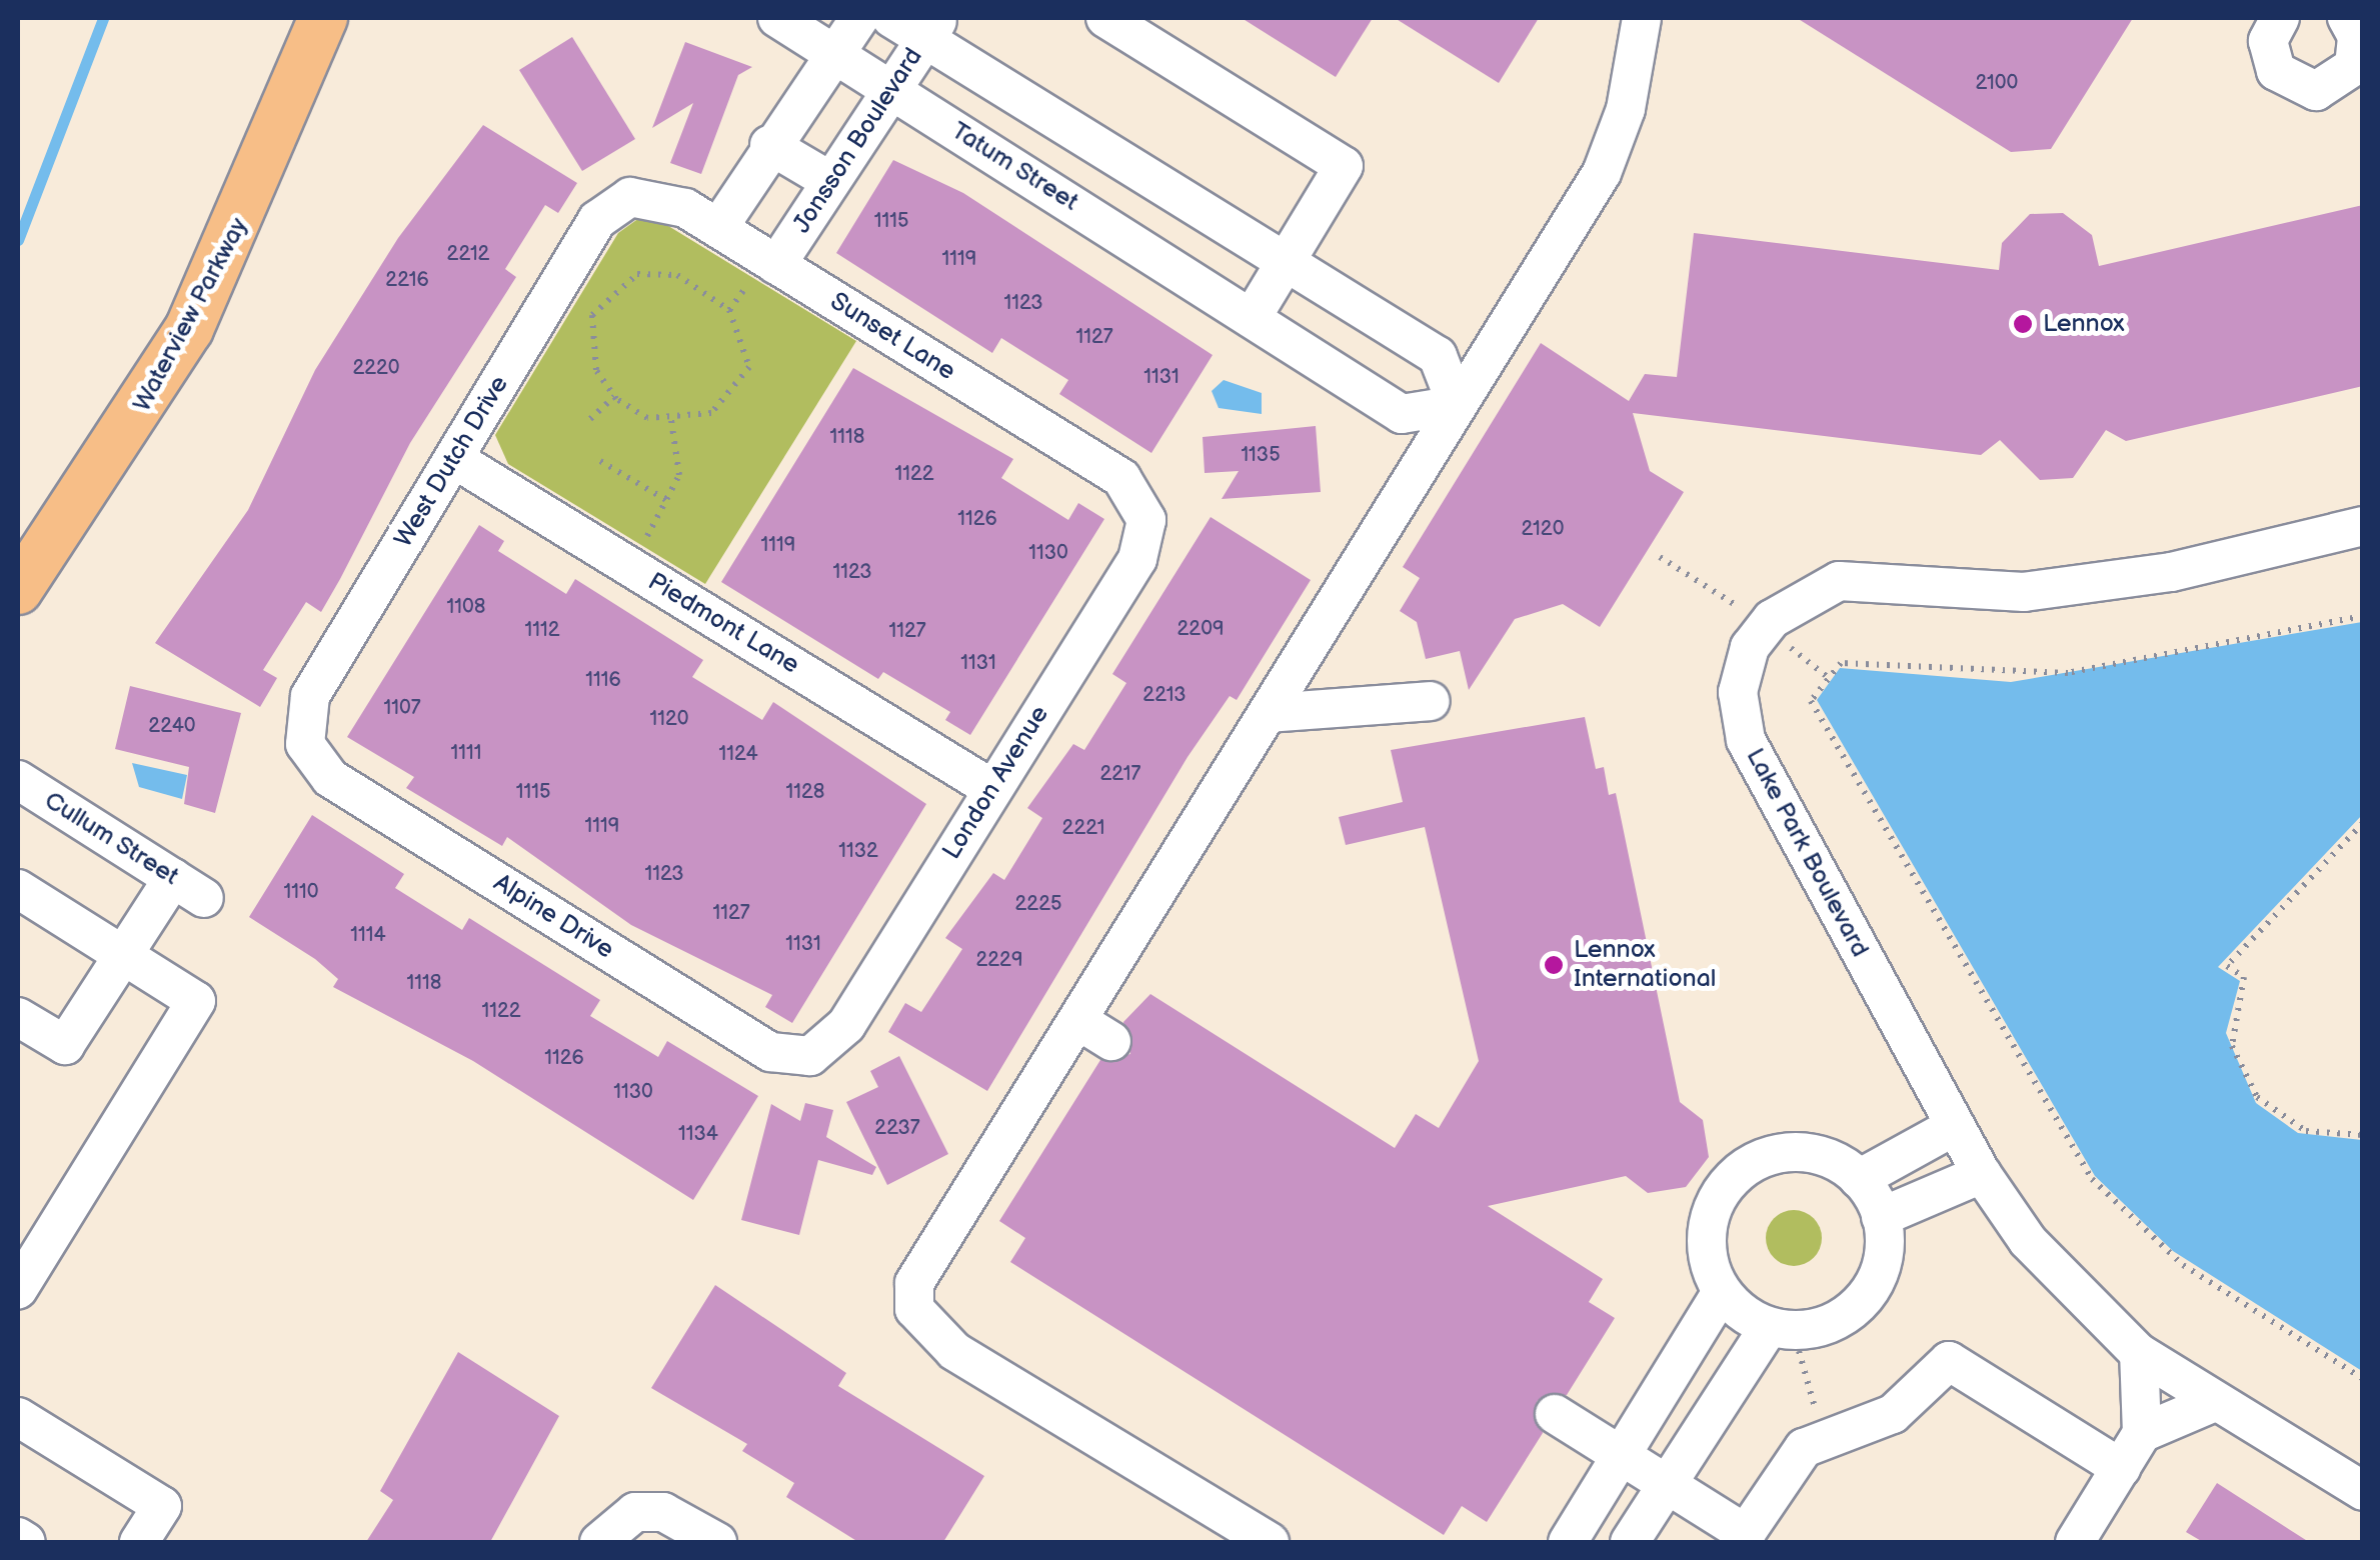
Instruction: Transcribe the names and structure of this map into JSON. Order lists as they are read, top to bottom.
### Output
{
  "streets": {
    "main road": ["Waterview Parkway"],
    "street": [
      "Jonsson Boulevard",
      "Tatum Street",
      "Sunset Lane",
      "West Dutch Drive",
      "Piedmont Lane",
      "London Avenue",
      "Cullum Street",
      "Lake Park Boulevard",
      "Alpine Drive"
    ]
  },
  "crossings": [
    ["Jonsson Boulevard", "Tatum Street"],
    ["Jonsson Boulevard", "Sunset Lane"],
    ["Sunset Lane", "West Dutch Drive"],
    ["Sunset Lane", "London Avenue"],
    ["West Dutch Drive", "Piedmont Lane"],
    ["West Dutch Drive", "Alpine Drive"],
    ["Piedmont Lane", "London Avenue"],
    ["London Avenue", "Alpine Drive"]
  ],
  "places": ["Lennox", "Lennox International"],
  "house_numbers": [
    "2100",
    "1115",
    "2212",
    "1119",
    "2216",
    "1123",
    "1127",
    "2220",
    "1131",
    "1118",
    "1135",
    "1122",
    "1126",
    "2120",
    "1119",
    "1130",
    "1123",
    "1108",
    "2209",
    "1112",
    "1127",
    "1131",
    "1116",
    "2213",
    "1107",
    "1120",
    "2240",
    "1111",
    "1124",
    "2217",
    "1115",
    "1128",
    "1119",
    "2221",
    "1132",
    "1123",
    "1110",
    "2225",
    "1127",
    "1114",
    "1131",
    "2229",
    "1118",
    "1122",
    "1126",
    "1130",
    "2237",
    "1134"
  ]
}
